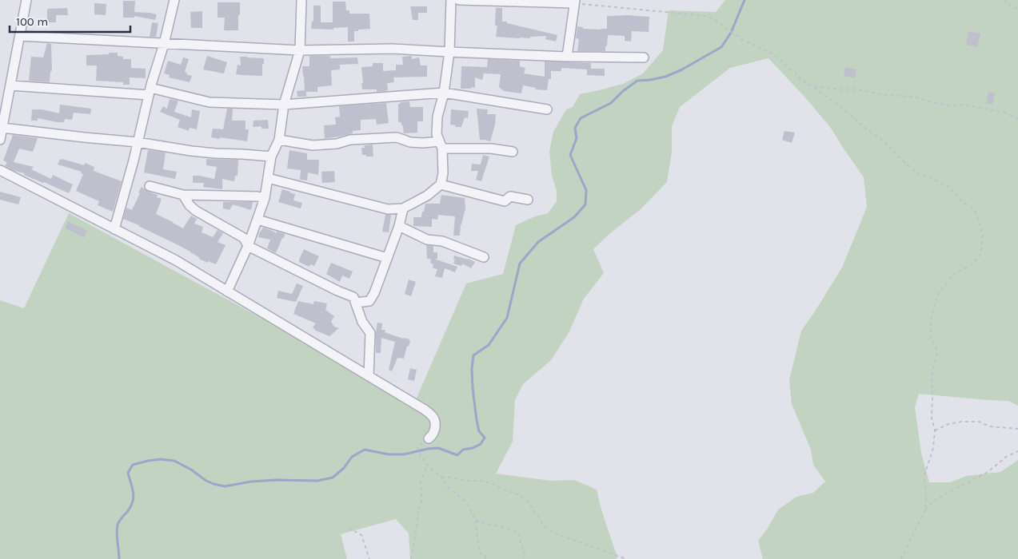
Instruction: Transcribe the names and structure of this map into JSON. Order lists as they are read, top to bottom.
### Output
{
  "scale_bar": "100 m"
}
